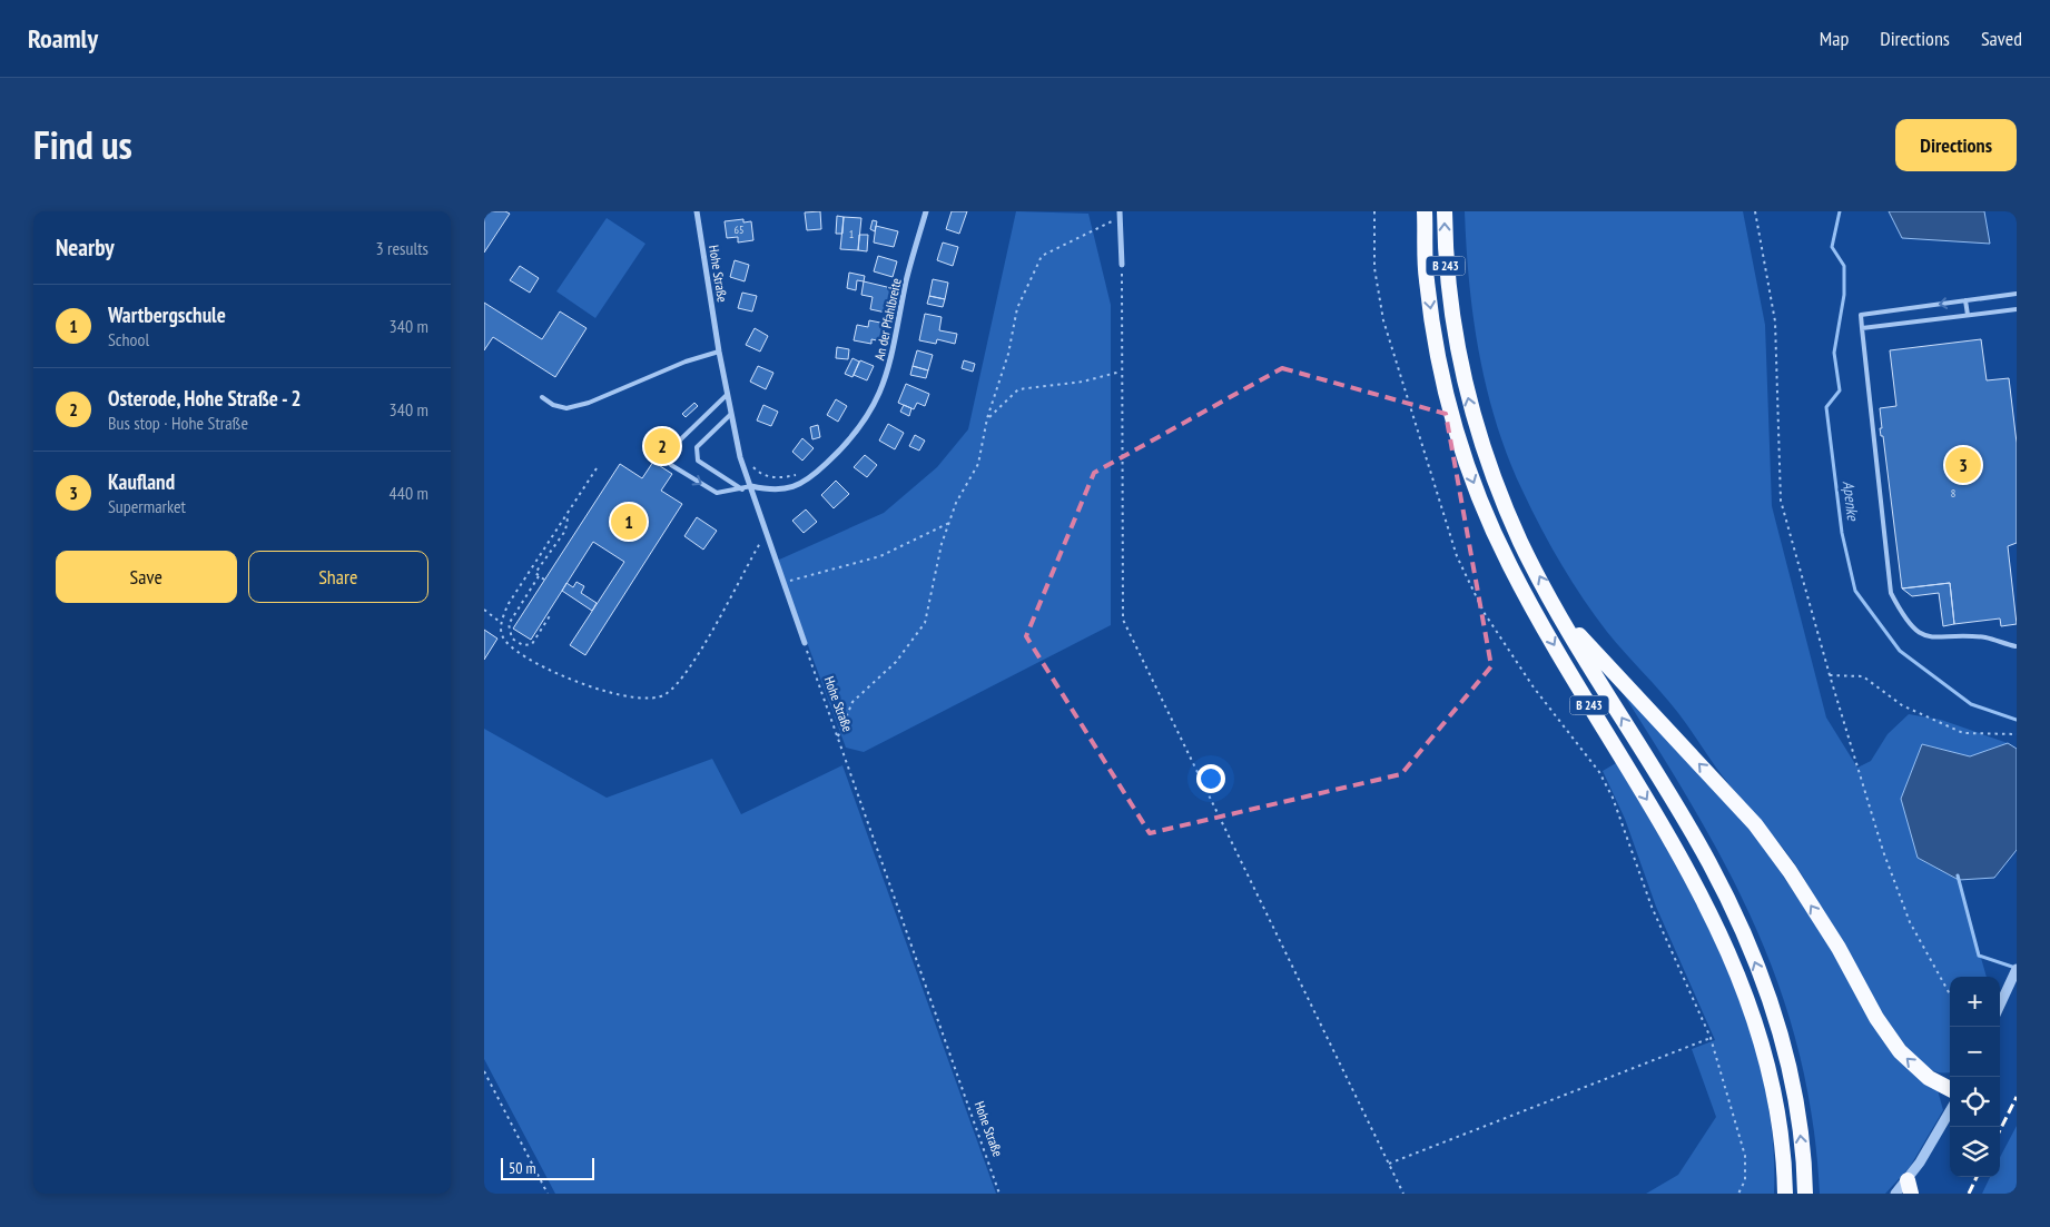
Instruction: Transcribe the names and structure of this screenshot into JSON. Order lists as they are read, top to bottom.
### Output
{
  "streets": {
    "highway": ["B 243"],
    "street": ["Hohe Straße", "An der Pfahlbreite"]
  },
  "crossings": [
    ["Hohe Straße", "An der Pfahlbreite"]
  ],
  "water": ["Apenke"],
  "house_numbers": ["65", "1", "8"],
  "scale_bar": "50 m",
  "page": {
    "header": "Roamly",
    "nav": ["Map", "Directions", "Saved"],
    "title": "Find us",
    "buttons": [
      "Directions",
      ["Save", "Share"]
    ],
    "heading": ["Nearby", "3 results"],
    "list": [
      {
        "mark": "1",
        "name": "Wartbergschule",
        "note": "School",
        "value": "340 m"
      },
      {
        "mark": "2",
        "name": "Osterode, Hohe Straße - 2",
        "note": "Bus stop · Hohe Straße",
        "value": "340 m"
      },
      {
        "mark": "3",
        "name": "Kaufland",
        "note": "Supermarket",
        "value": "440 m"
      }
    ],
    "pins": ["2", "3", "1"],
    "map_buttons": ["+", "−"],
    "scale": "50 m"
  }
}
